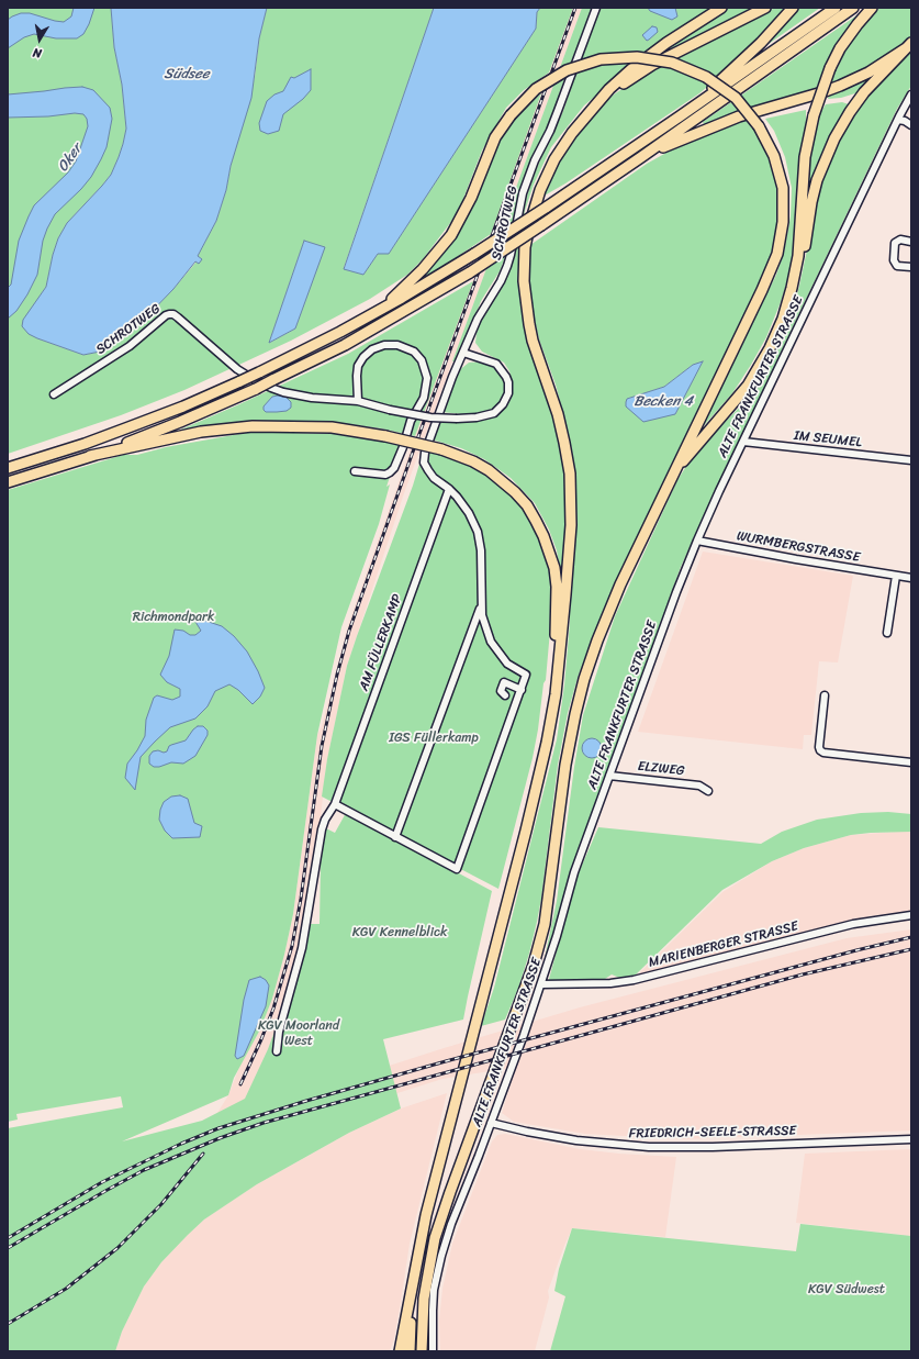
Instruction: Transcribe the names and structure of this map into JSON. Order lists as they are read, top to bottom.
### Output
{
  "streets": {
    "street": [
      "SCHROTWEG",
      "ALTE FRANKFURTER STRASSE",
      "IM SEUMEL",
      "WURMBERGSTRASSE",
      "AM FÜLLERKAMP",
      "ELZWEG",
      "MARIENBERGER STRASSE",
      "FRIEDRICH-SEELE-STRASSE"
    ]
  },
  "crossings": [
    ["ALTE FRANKFURTER STRASSE", "IM SEUMEL"],
    ["ALTE FRANKFURTER STRASSE", "WURMBERGSTRASSE"],
    ["ALTE FRANKFURTER STRASSE", "ELZWEG"],
    ["ALTE FRANKFURTER STRASSE", "MARIENBERGER STRASSE"],
    ["ALTE FRANKFURTER STRASSE", "FRIEDRICH-SEELE-STRASSE"]
  ],
  "water": ["Südsee", "Oker", "Becken 4"],
  "parks": [
    "Richmondpark",
    "IGS Füllerkamp",
    "KGV Kennelblick",
    "KGV Moorland West",
    "KGV Südwest"
  ],
  "north": "bottom"
}
